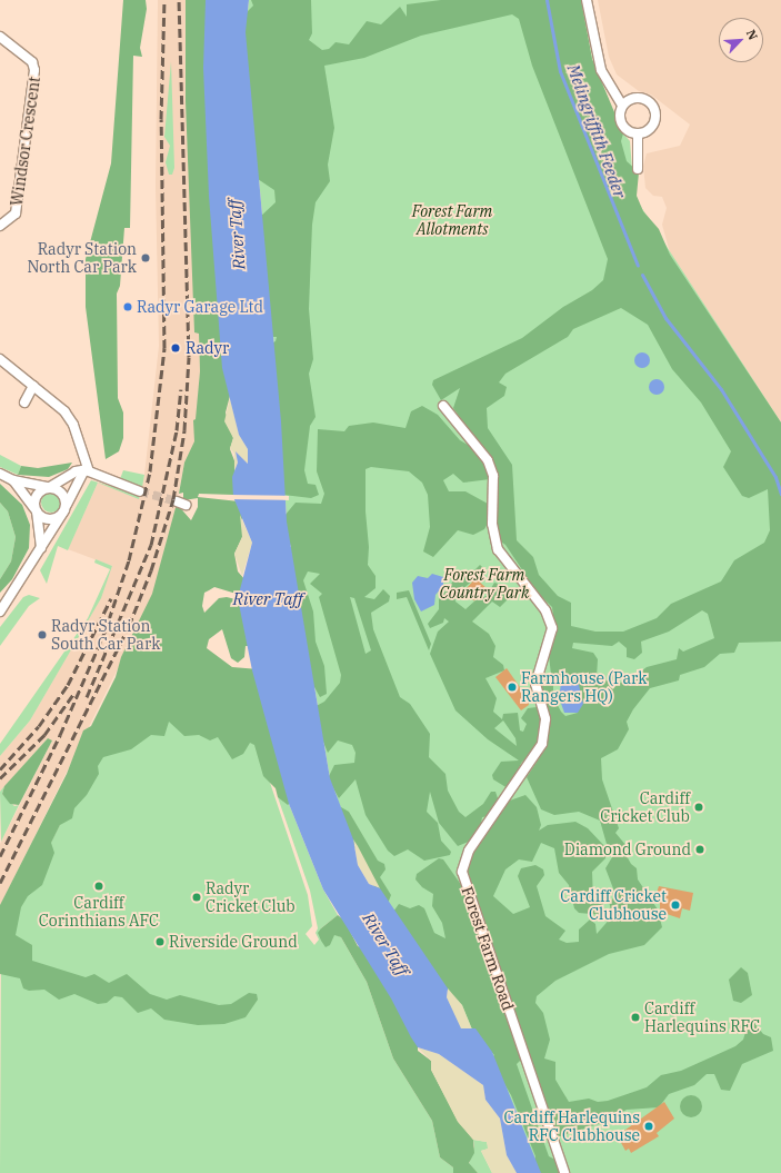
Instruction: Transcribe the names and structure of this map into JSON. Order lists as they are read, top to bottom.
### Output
{
  "streets": {
    "street": ["Windsor Crescent", "Forest Farm Road"]
  },
  "water": ["Melingriffith Feeder", "River Taff"],
  "parks": ["Forest Farm Allotments", "Forest Farm Country Park"],
  "places": [
    "Radyr Station North Car Park",
    "Radyr Garage Ltd",
    "Radyr",
    "Radyr Station South Car Park",
    "Farmhouse (Park Rangers HQ)",
    "Cardiff Cricket Club",
    "Diamond Ground",
    "Cardiff Corinthians AFC",
    "Radyr Cricket Club",
    "Cardiff Cricket Clubhouse",
    "Riverside Ground",
    "Cardiff Harlequins RFC",
    "Cardiff Harlequins RFC Clubhouse"
  ],
  "north": "top right"
}
